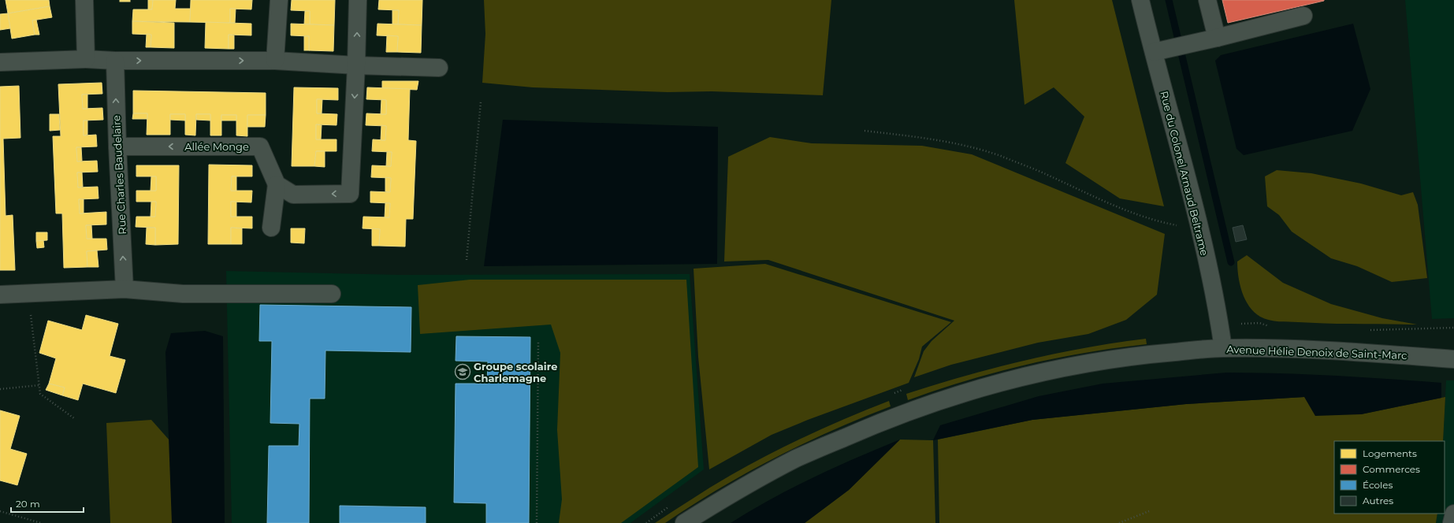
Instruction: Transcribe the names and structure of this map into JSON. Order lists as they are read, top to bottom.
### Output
{
  "streets": {
    "street": [
      "Allée Monge",
      "Rue du Colonel Arnaud Beltrame",
      "Rue Charles Baudelaire",
      "Avenue Hélie Denoix de Saint-Marc"
    ]
  },
  "crossings": [
    ["Allée Monge", "Rue Charles Baudelaire"],
    ["Rue du Colonel Arnaud Beltrame", "Avenue Hélie Denoix de Saint-Marc"]
  ],
  "one_way": ["Rue Charles Baudelaire"],
  "places": {
    "school or university": ["Groupe scolaire Charlemagne"]
  },
  "legend": [
    "Logements",
    "Commerces",
    "Écoles",
    "Autres"
  ],
  "scale_bar": "20 m"
}
